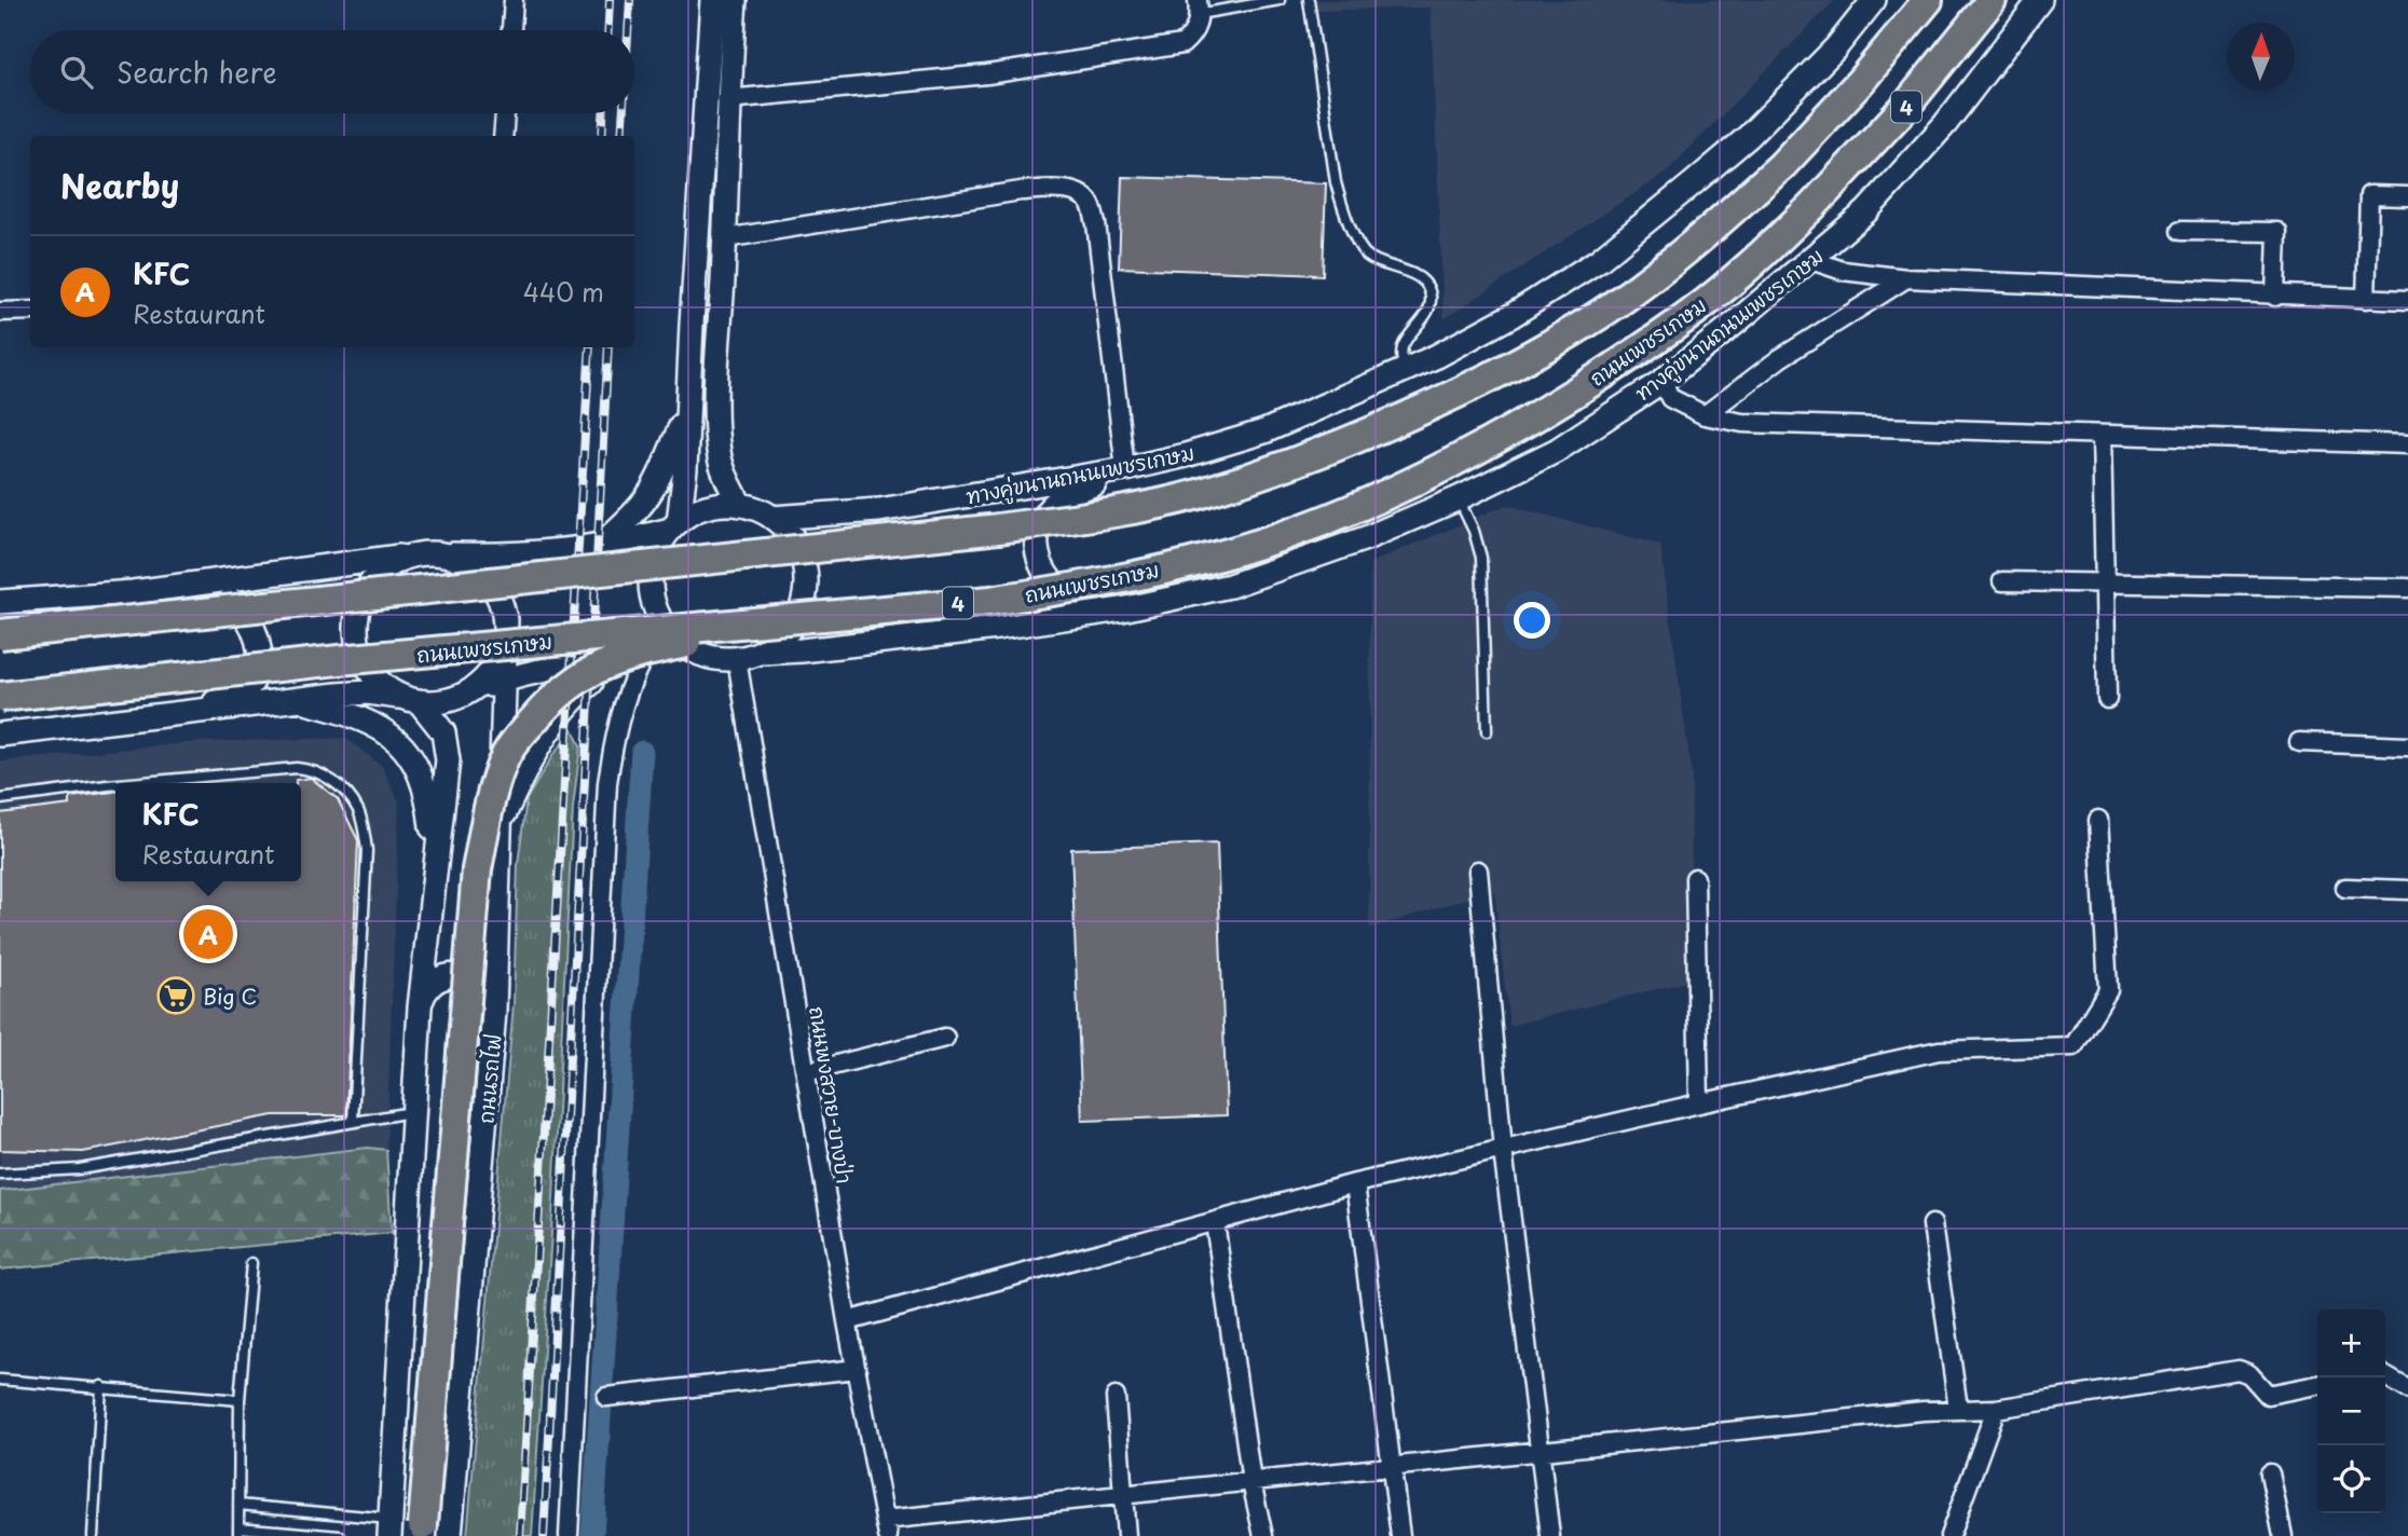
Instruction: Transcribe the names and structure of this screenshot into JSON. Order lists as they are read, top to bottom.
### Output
{
  "streets": {
    "highway": ["4", "ถนนเพชรเกษม"],
    "main road": ["ทางคู่ขนานถนนเพชรเกษม", "ถนนรถไฟ"],
    "street": ["ถนนพงสวาย-บางป่า"]
  },
  "crossings": [
    ["ทางคู่ขนานถนนเพชรเกษม", "ถนนเพชรเกษม"],
    ["ทางคู่ขนานถนนเพชรเกษม", "ถนนพงสวาย-บางป่า"],
    ["ถนนเพชรเกษม", "ถนนรถไฟ"],
    ["ถนนเพชรเกษม", "ถนนพงสวาย-บางป่า"]
  ],
  "places": {
    "supermarket": ["Big C"]
  },
  "north": "top",
  "page": {
    "search": "Search here",
    "heading": "Nearby",
    "list": [
      {
        "mark": "A",
        "name": "KFC",
        "note": "Restaurant",
        "value": "440 m"
      }
    ],
    "popup": ["KFC", "Restaurant"],
    "pins": "A",
    "map_buttons": ["+", "−"]
  }
}
